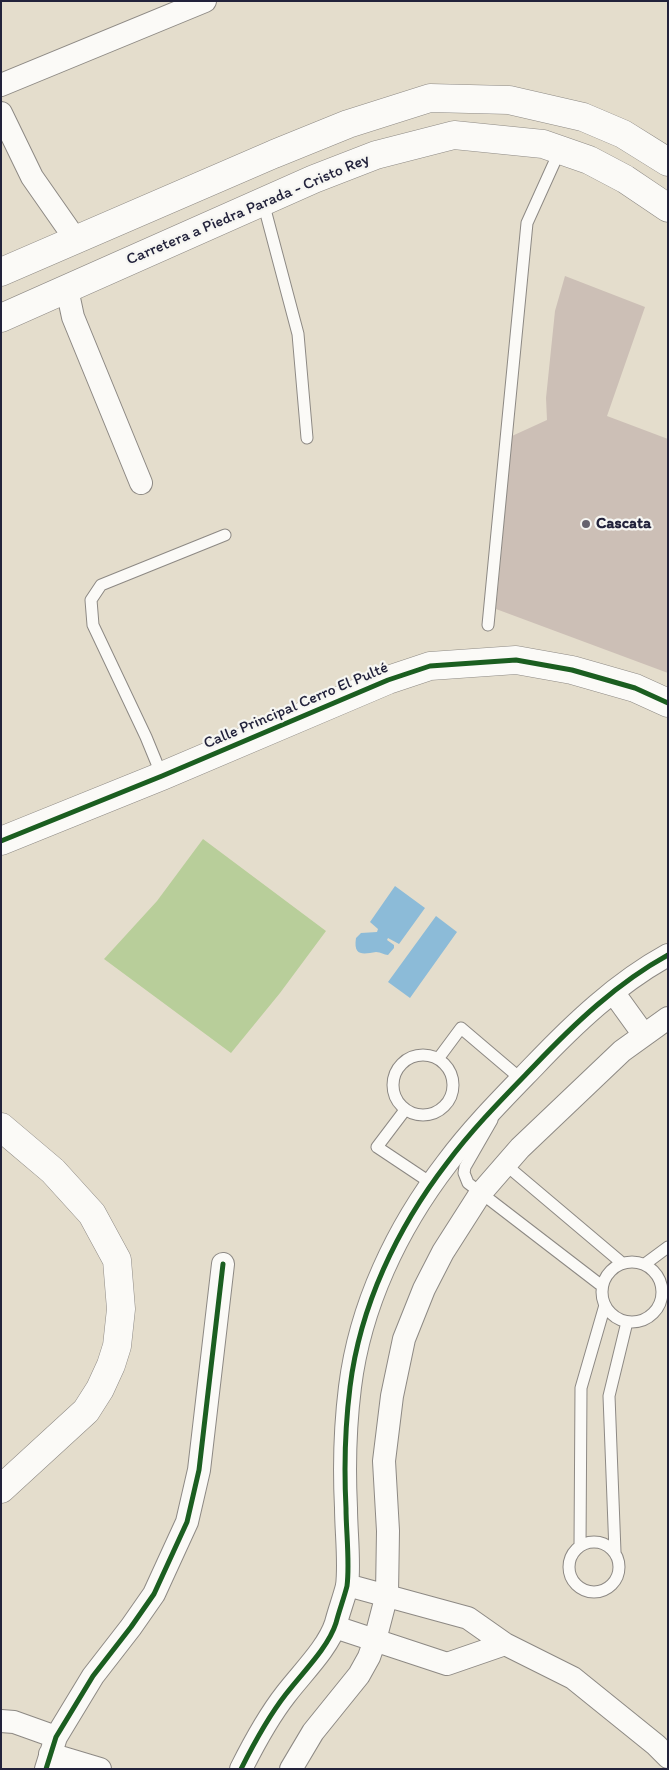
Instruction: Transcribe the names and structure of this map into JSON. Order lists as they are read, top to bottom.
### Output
{
  "streets": {
    "main road": ["Carretera a Piedra Parada - Cristo Rey", "Calle Principal Cerro El Pulté"]
  },
  "places": ["Cascata"]
}
